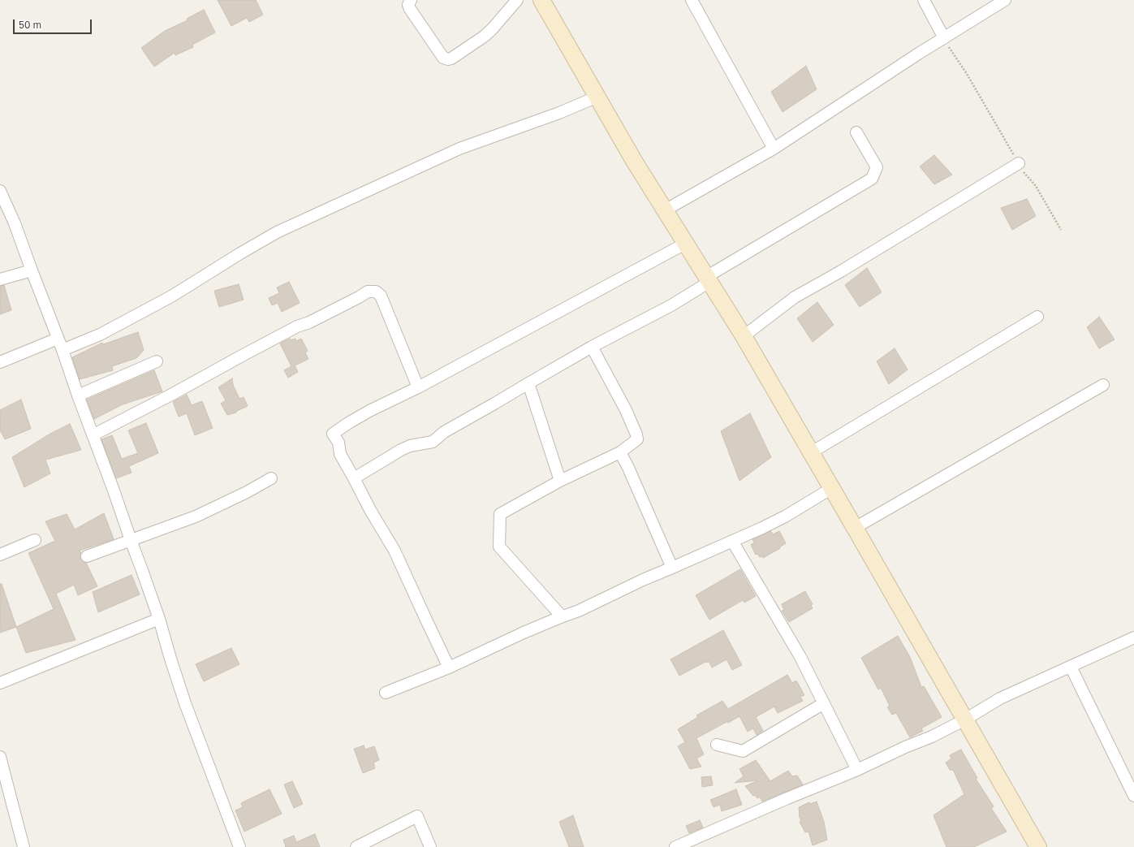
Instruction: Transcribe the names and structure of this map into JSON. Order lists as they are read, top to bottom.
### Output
{
  "scale_bar": "50 m"
}
